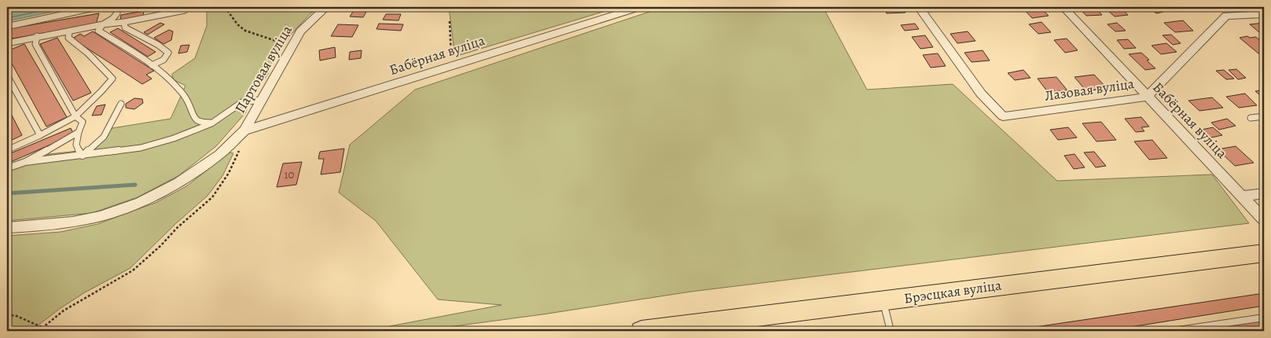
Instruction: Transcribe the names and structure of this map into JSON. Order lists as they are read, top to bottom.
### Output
{
  "streets": {
    "main road": ["Брэсцкая вуліца"],
    "street": ["Бабёрная вуліца", "Партовая вуліца", "Лазовая вуліца"]
  },
  "crossings": [
    ["Бабёрная вуліца", "Партовая вуліца"],
    ["Бабёрная вуліца", "Лазовая вуліца"]
  ],
  "house_numbers": ["10"]
}
